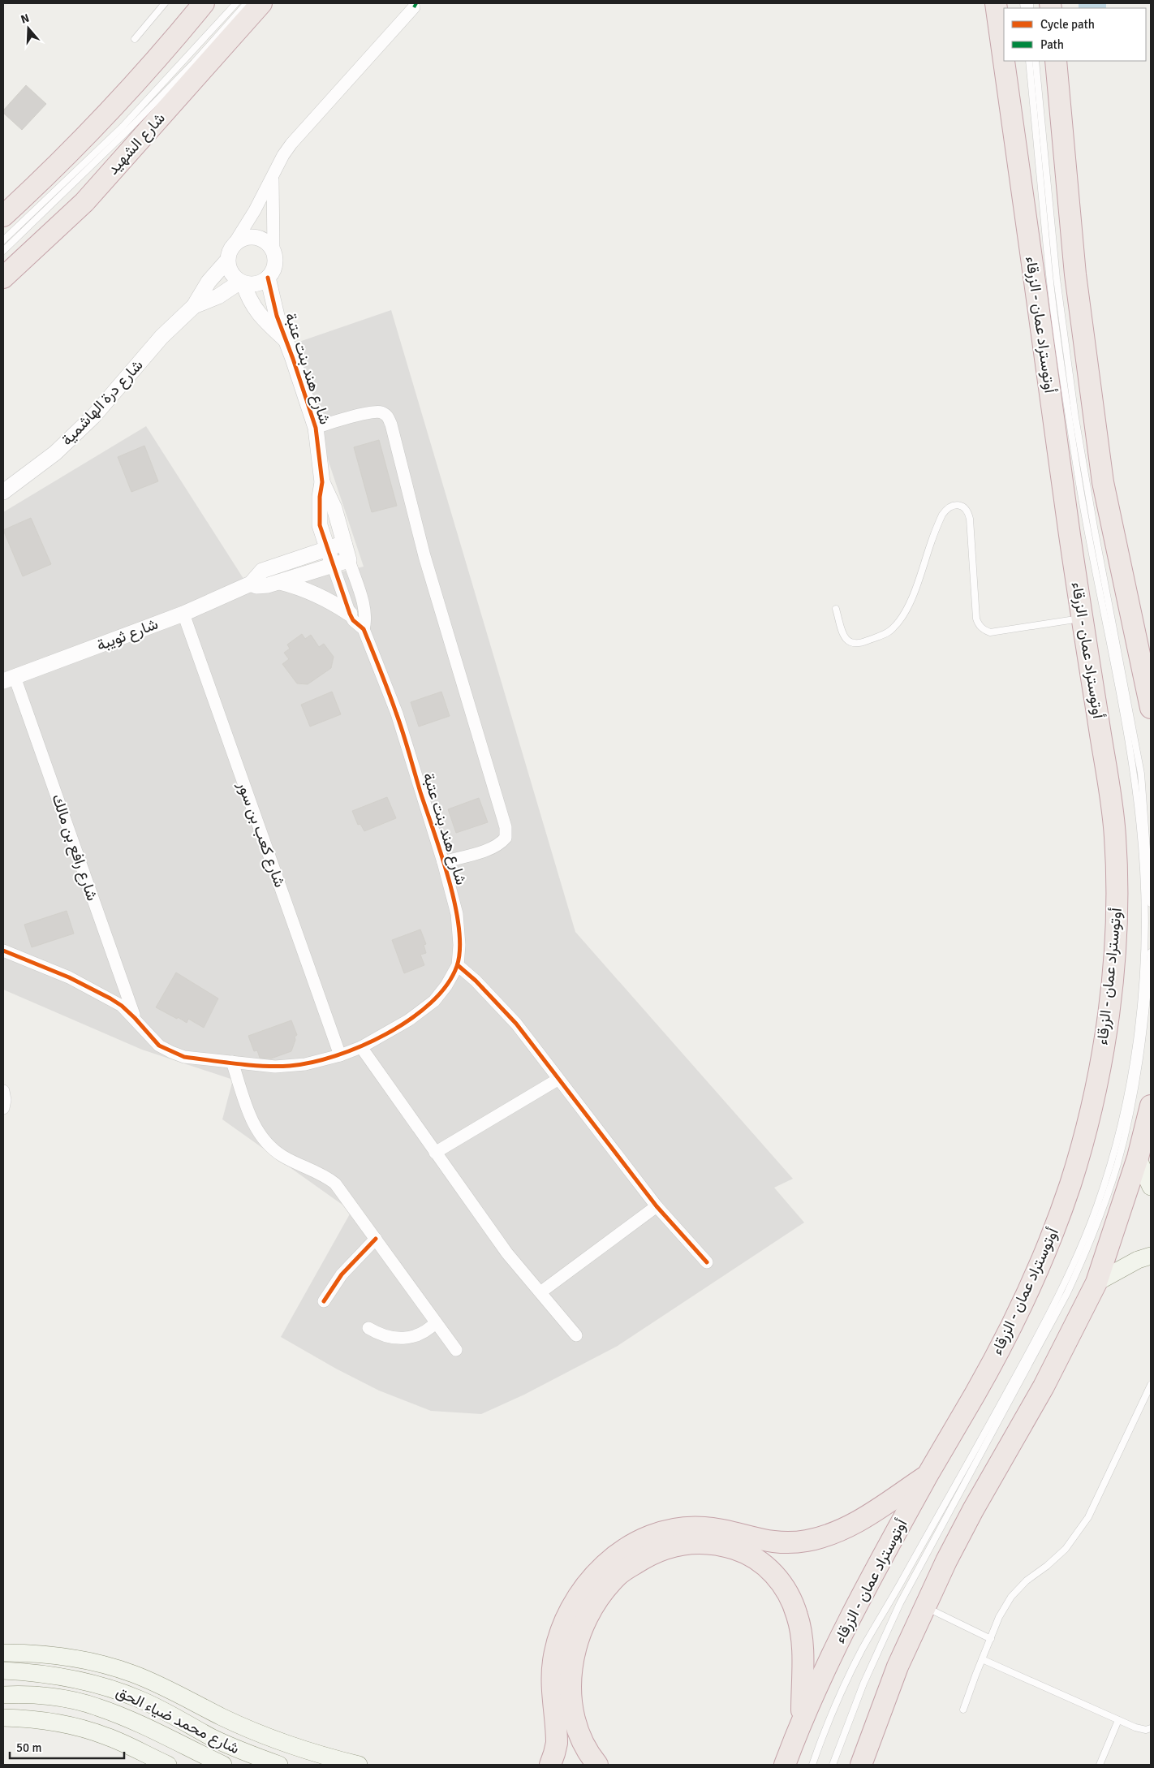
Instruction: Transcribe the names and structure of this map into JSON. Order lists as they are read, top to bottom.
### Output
{
  "streets": {
    "highway": ["شارع الشهيد", "أوتوستراد عمان - الزرقاء"],
    "main road": ["شارع محمد ضياء الحق"],
    "street": [
      "شارع هند بنت عتبة",
      "شارع درة الهاشمية",
      "شارع ثويبة",
      "شارع كعب بن سور",
      "شارع رافع بن مالك"
    ]
  },
  "crossings": [
    ["شارع هند بنت عتبة", "شارع درة الهاشمية"],
    ["شارع هند بنت عتبة", "شارع ثويبة"],
    ["شارع هند بنت عتبة", "شارع كعب بن سور"],
    ["شارع هند بنت عتبة", "شارع رافع بن مالك"],
    ["شارع ثويبة", "شارع كعب بن سور"],
    ["شارع ثويبة", "شارع رافع بن مالك"]
  ],
  "legend": ["Cycle path", "Path"],
  "scale_bar": "50 m",
  "north": "top"
}
